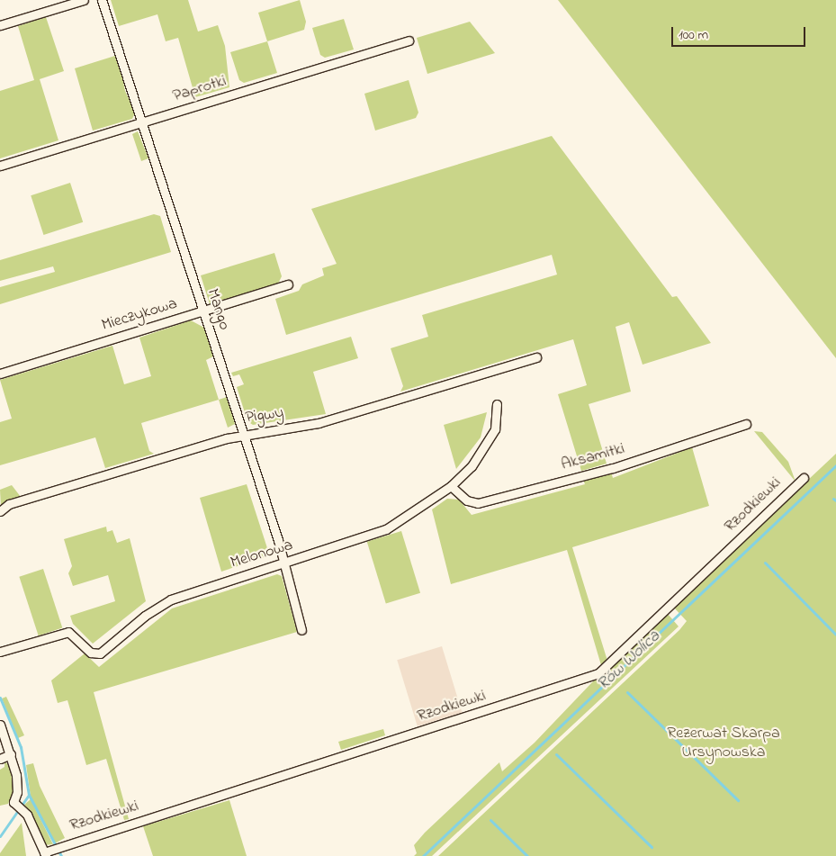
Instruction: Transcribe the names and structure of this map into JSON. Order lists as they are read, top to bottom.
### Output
{
  "streets": {
    "street": [
      "Paprotki",
      "Mango",
      "Mieczykowa",
      "Pigwy",
      "Aksamitki",
      "Rzodkiewki",
      "Melonowa"
    ]
  },
  "crossings": [
    ["Paprotki", "Mango"],
    ["Mango", "Mieczykowa"],
    ["Mango", "Pigwy"],
    ["Mango", "Melonowa"],
    ["Aksamitki", "Melonowa"]
  ],
  "water": ["Rów Wolica"],
  "parks": ["Rezerwat Skarpa Ursynowska"],
  "scale_bar": "100 m"
}
